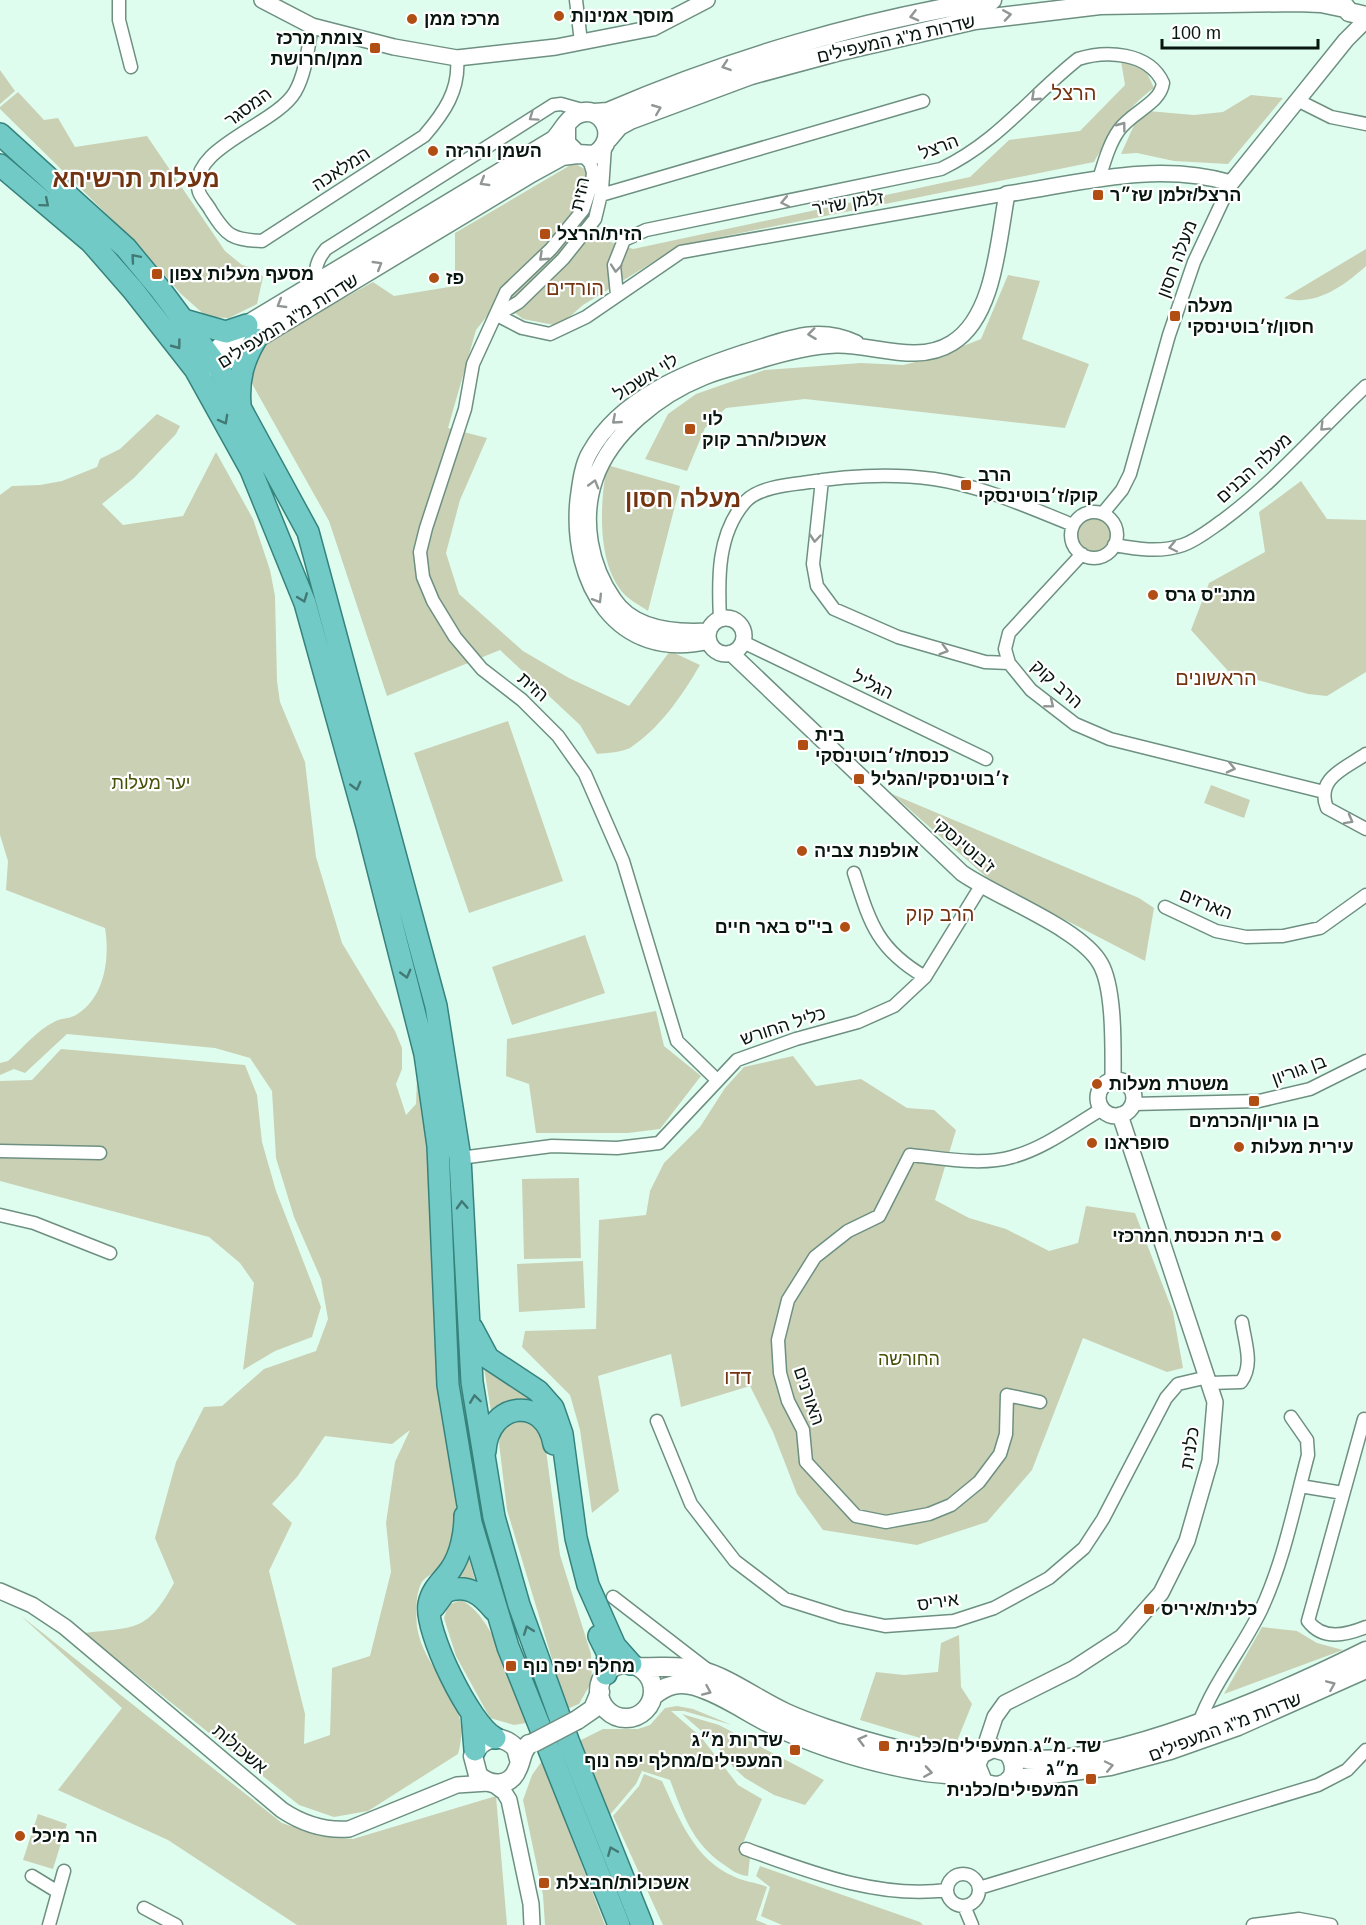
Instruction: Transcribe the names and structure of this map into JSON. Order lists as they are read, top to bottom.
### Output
{
  "streets": {
    "main road": ["שדרות מ\"ג המעפילים"],
    "street": [
      "המסגר",
      "הרצל",
      "המלאכה",
      "הזית",
      "זלמן שז\"ר",
      "מעלה חסון",
      "לוי אשכול",
      "מעלה הבנים",
      "הרב קוק",
      "הגליל",
      "ז'בוטינסקי",
      "הארזים",
      "כליל החורש",
      "בן גוריון",
      "האורנים",
      "כלנית",
      "איריס",
      "אשכולות"
    ]
  },
  "crossings": [
    ["שדרות מ\"ג המעפילים", "הזית"],
    ["שדרות מ\"ג המעפילים", "מעלה חסון"],
    ["המסגר", "המלאכה"],
    ["הרצל", "זלמן שז\"ר"],
    ["הזית", "זלמן שז\"ר"],
    ["הזית", "כליל החורש"],
    ["זלמן שז\"ר", "מעלה חסון"],
    ["זלמן שז\"ר", "לוי אשכול"],
    ["מעלה חסון", "מעלה הבנים"],
    ["לוי אשכול", "הגליל"],
    ["לוי אשכול", "ז'בוטינסקי"],
    ["הגליל", "ז'בוטינסקי"],
    ["ז'בוטינסקי", "כליל החורש"],
    ["ז'בוטינסקי", "בן גוריון"],
    ["ז'בוטינסקי", "האורנים"],
    ["ז'בוטינסקי", "כלנית"],
    ["בן גוריון", "האורנים"],
    ["בן גוריון", "כלנית"],
    ["האורנים", "כלנית"],
    ["כלנית", "איריס"]
  ],
  "one_way": ["מעלה הבנים", "הרב קוק"],
  "districts": [
    "הרצל",
    "מעלות תרשיחא",
    "הורדים",
    "מעלה חסון",
    "הראשונים",
    "הרב קוק",
    "דדו"
  ],
  "parks": ["יער מעלות", "החורשה"],
  "places": {
    "other": [
      "מוסך אמינות",
      "מרכז ממן",
      "השמן והרזה",
      "פז",
      "מתנ\"ס גרס",
      "אולפנת צביה",
      "בי\"ס באר חיים",
      "משטרת מעלות",
      "סופראנו",
      "עירית מעלות",
      "בית הכנסת המרכזי",
      "הר מיכל"
    ],
    "transit": [
      "צומת מרכז ממן/חרושת",
      "הרצל/זלמן שז״ר",
      "הזית/הרצל",
      "מסעף מעלות צפון",
      "מעלה חסון/ז׳בוטינסקי",
      "לוי אשכול/הרב קוק",
      "הרב קוק/ז׳בוטינסקי",
      "בית כנסת/ז׳בוטינסקי",
      "ז׳בוטינסקי/הגליל",
      "בן גוריון/הכרמים",
      "כלנית/איריס",
      "מחלף יפה נוף",
      "שד. מ״ג המעפילים/כלנית",
      "שדרות מ״ג המעפילים/מחלף יפה נוף",
      "מ״ג המעפילים/כלנית",
      "אשכולות/חבצלת"
    ]
  },
  "scale_bar": "100 m"
}
